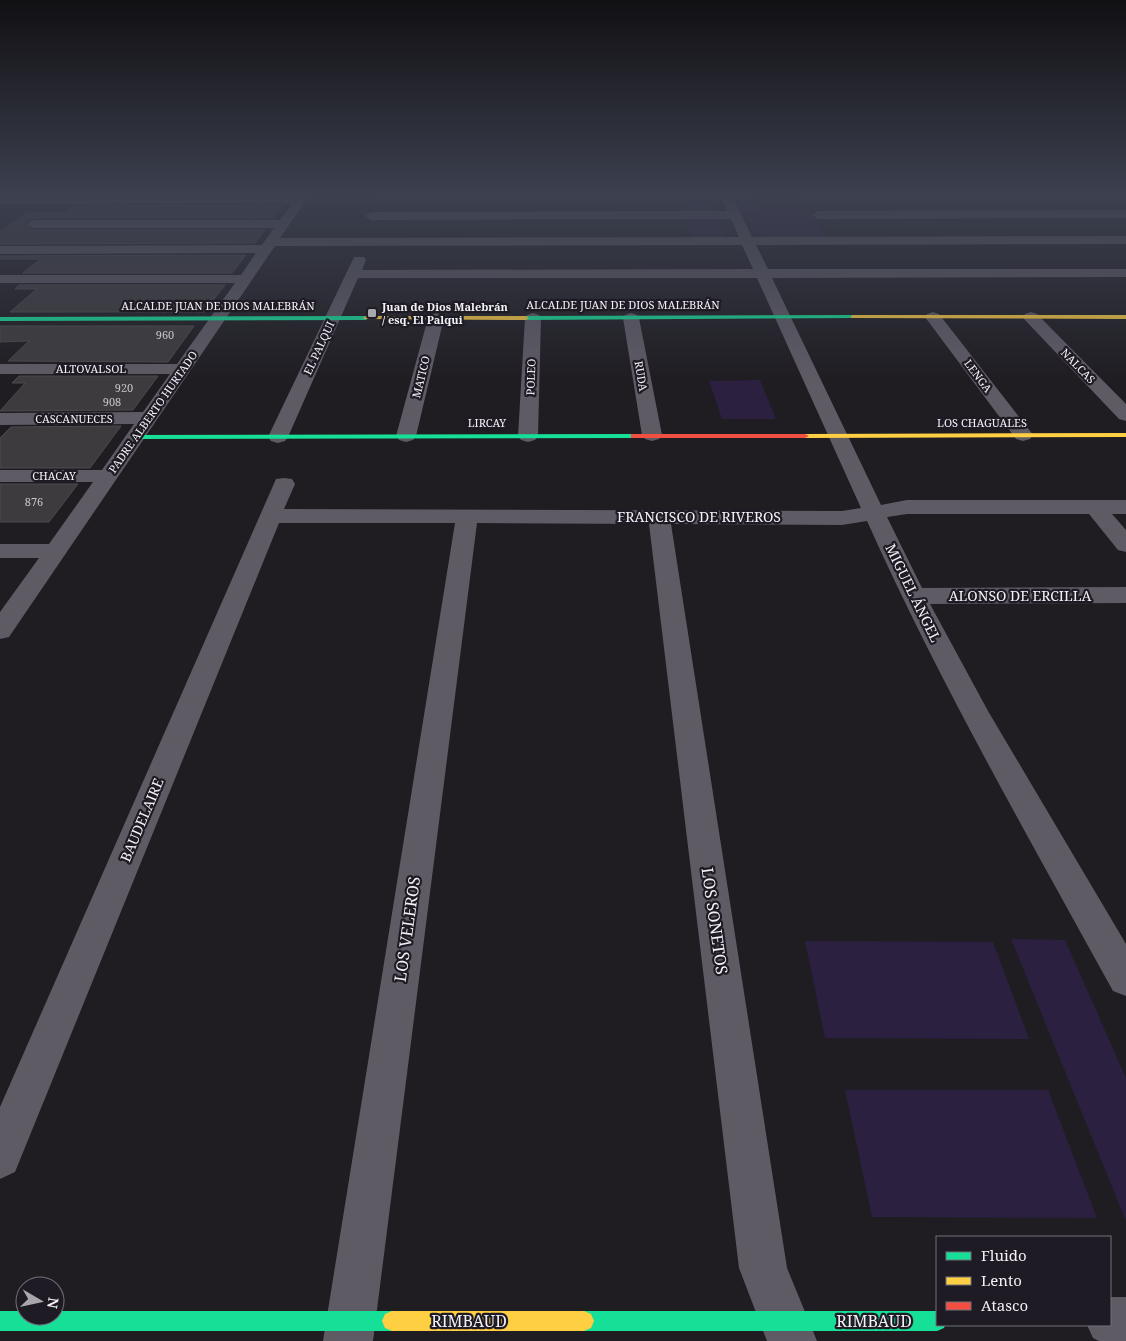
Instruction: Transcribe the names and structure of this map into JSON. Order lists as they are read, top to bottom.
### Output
{
  "streets": {
    "street": [
      "ALCALDE JUAN DE DIOS MALEBRÁN",
      "EL PALQUI",
      "NALCAS",
      "ALTOVALSOL",
      "RUDA",
      "LENGA",
      "MATICO",
      "POLEO",
      "PADRE ALBERTO HURTADO",
      "CASCANUECES",
      "LIRCAY",
      "LOS CHAGUALES",
      "CHACAY",
      "FRANCISCO DE RIVEROS",
      "MIGUEL ÁNGEL",
      "ALONSO DE ERCILLA",
      "BAUDELAIRE",
      "LOS SONETOS",
      "LOS VELEROS",
      "RIMBAUD"
    ]
  },
  "crossings": [
    ["ALCALDE JUAN DE DIOS MALEBRÁN", "EL PALQUI"],
    ["ALCALDE JUAN DE DIOS MALEBRÁN", "NALCAS"],
    ["ALCALDE JUAN DE DIOS MALEBRÁN", "RUDA"],
    ["ALCALDE JUAN DE DIOS MALEBRÁN", "LENGA"],
    ["ALCALDE JUAN DE DIOS MALEBRÁN", "MATICO"],
    ["ALCALDE JUAN DE DIOS MALEBRÁN", "POLEO"],
    ["ALCALDE JUAN DE DIOS MALEBRÁN", "PADRE ALBERTO HURTADO"],
    ["ALCALDE JUAN DE DIOS MALEBRÁN", "MIGUEL ÁNGEL"],
    ["EL PALQUI", "LIRCAY"],
    ["EL PALQUI", "MIGUEL ÁNGEL"],
    ["ALTOVALSOL", "PADRE ALBERTO HURTADO"],
    ["RUDA", "LIRCAY"],
    ["LENGA", "LOS CHAGUALES"],
    ["MATICO", "LIRCAY"],
    ["POLEO", "LIRCAY"],
    ["PADRE ALBERTO HURTADO", "CASCANUECES"],
    ["PADRE ALBERTO HURTADO", "LIRCAY"],
    ["PADRE ALBERTO HURTADO", "CHACAY"],
    ["LIRCAY", "LOS CHAGUALES"],
    ["LIRCAY", "MIGUEL ÁNGEL"],
    ["LOS CHAGUALES", "MIGUEL ÁNGEL"],
    ["FRANCISCO DE RIVEROS", "MIGUEL ÁNGEL"],
    ["FRANCISCO DE RIVEROS", "BAUDELAIRE"],
    ["FRANCISCO DE RIVEROS", "LOS SONETOS"],
    ["FRANCISCO DE RIVEROS", "LOS VELEROS"],
    ["MIGUEL ÁNGEL", "ALONSO DE ERCILLA"],
    ["LOS SONETOS", "RIMBAUD"],
    ["LOS VELEROS", "RIMBAUD"]
  ],
  "places": {
    "transit": ["Juan de Dios Malebrán / esq. El Palqui"]
  },
  "house_numbers": [
    "960",
    "920",
    "908",
    "876"
  ],
  "legend": ["Fluido", "Lento", "Atasco"],
  "north": "right"
}
